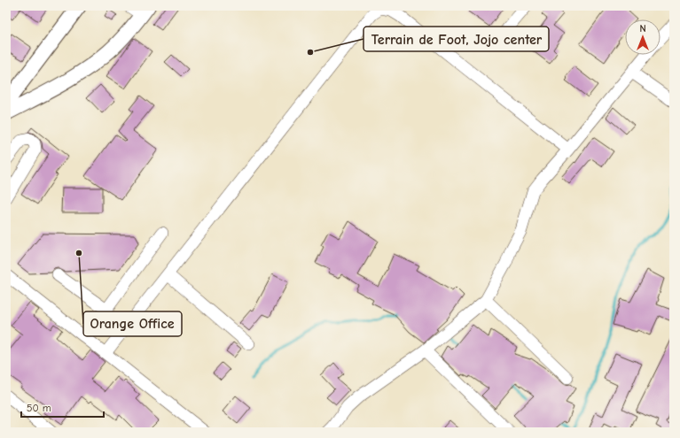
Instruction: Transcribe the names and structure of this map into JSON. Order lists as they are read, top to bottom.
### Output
{
  "places": ["Terrain de Foot, Jojo center", "Orange Office"],
  "scale_bar": "50 m",
  "north": "top"
}
